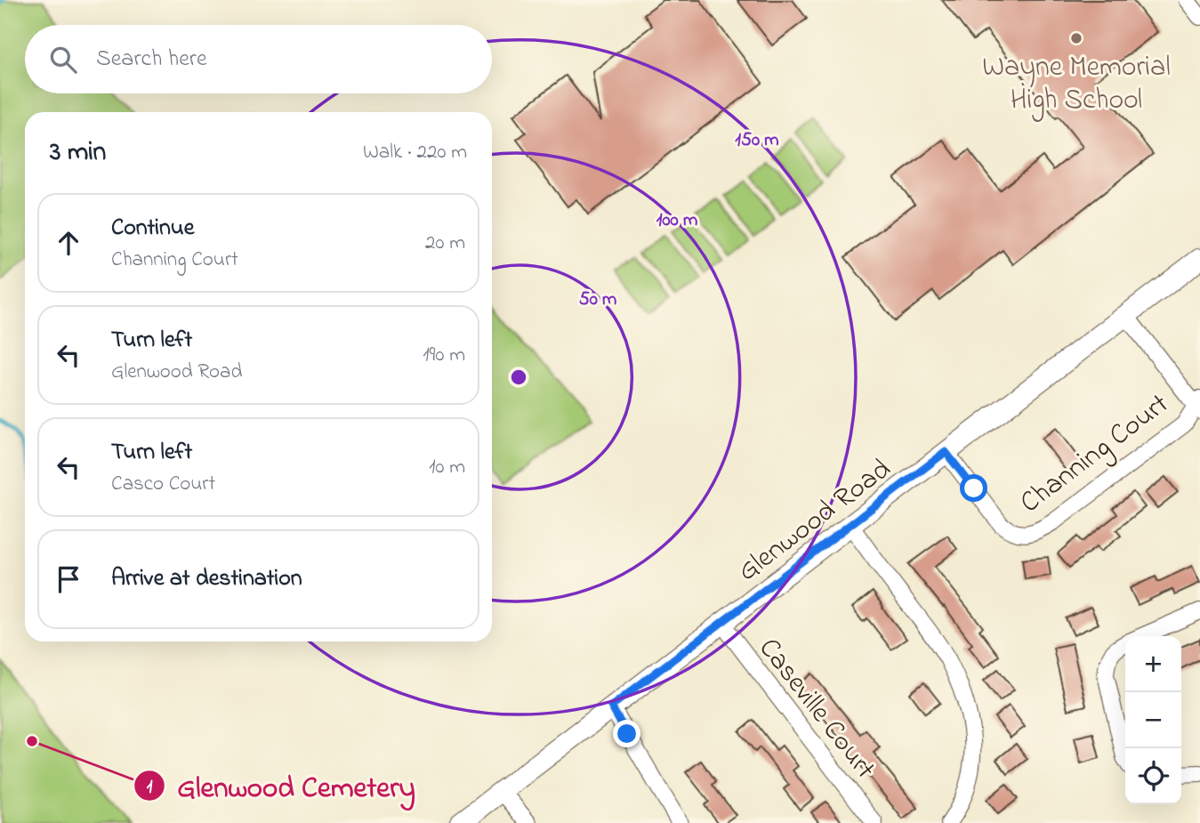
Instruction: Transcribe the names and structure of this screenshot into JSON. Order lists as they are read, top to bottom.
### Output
{
  "streets": {
    "street": ["Channing Court", "Glenwood Road", "Caseville Court"]
  },
  "crossings": [
    ["Channing Court", "Glenwood Road"],
    ["Glenwood Road", "Caseville Court"]
  ],
  "places": ["Wayne Memorial High School", "Glenwood Cemetery"],
  "page": {
    "search": "Search here",
    "heading": ["3 min", "Walk · 220 m"],
    "list": [
      ["Continue", "Channing Court", "20 m"],
      ["Turn left", "Glenwood Road", "190 m"],
      ["Turn left", "Casco Court", "10 m"],
      "Arrive at destination"
    ],
    "map_buttons": ["+", "−"]
  },
  "rings": ["150 m", "100 m", "50 m"]
}
